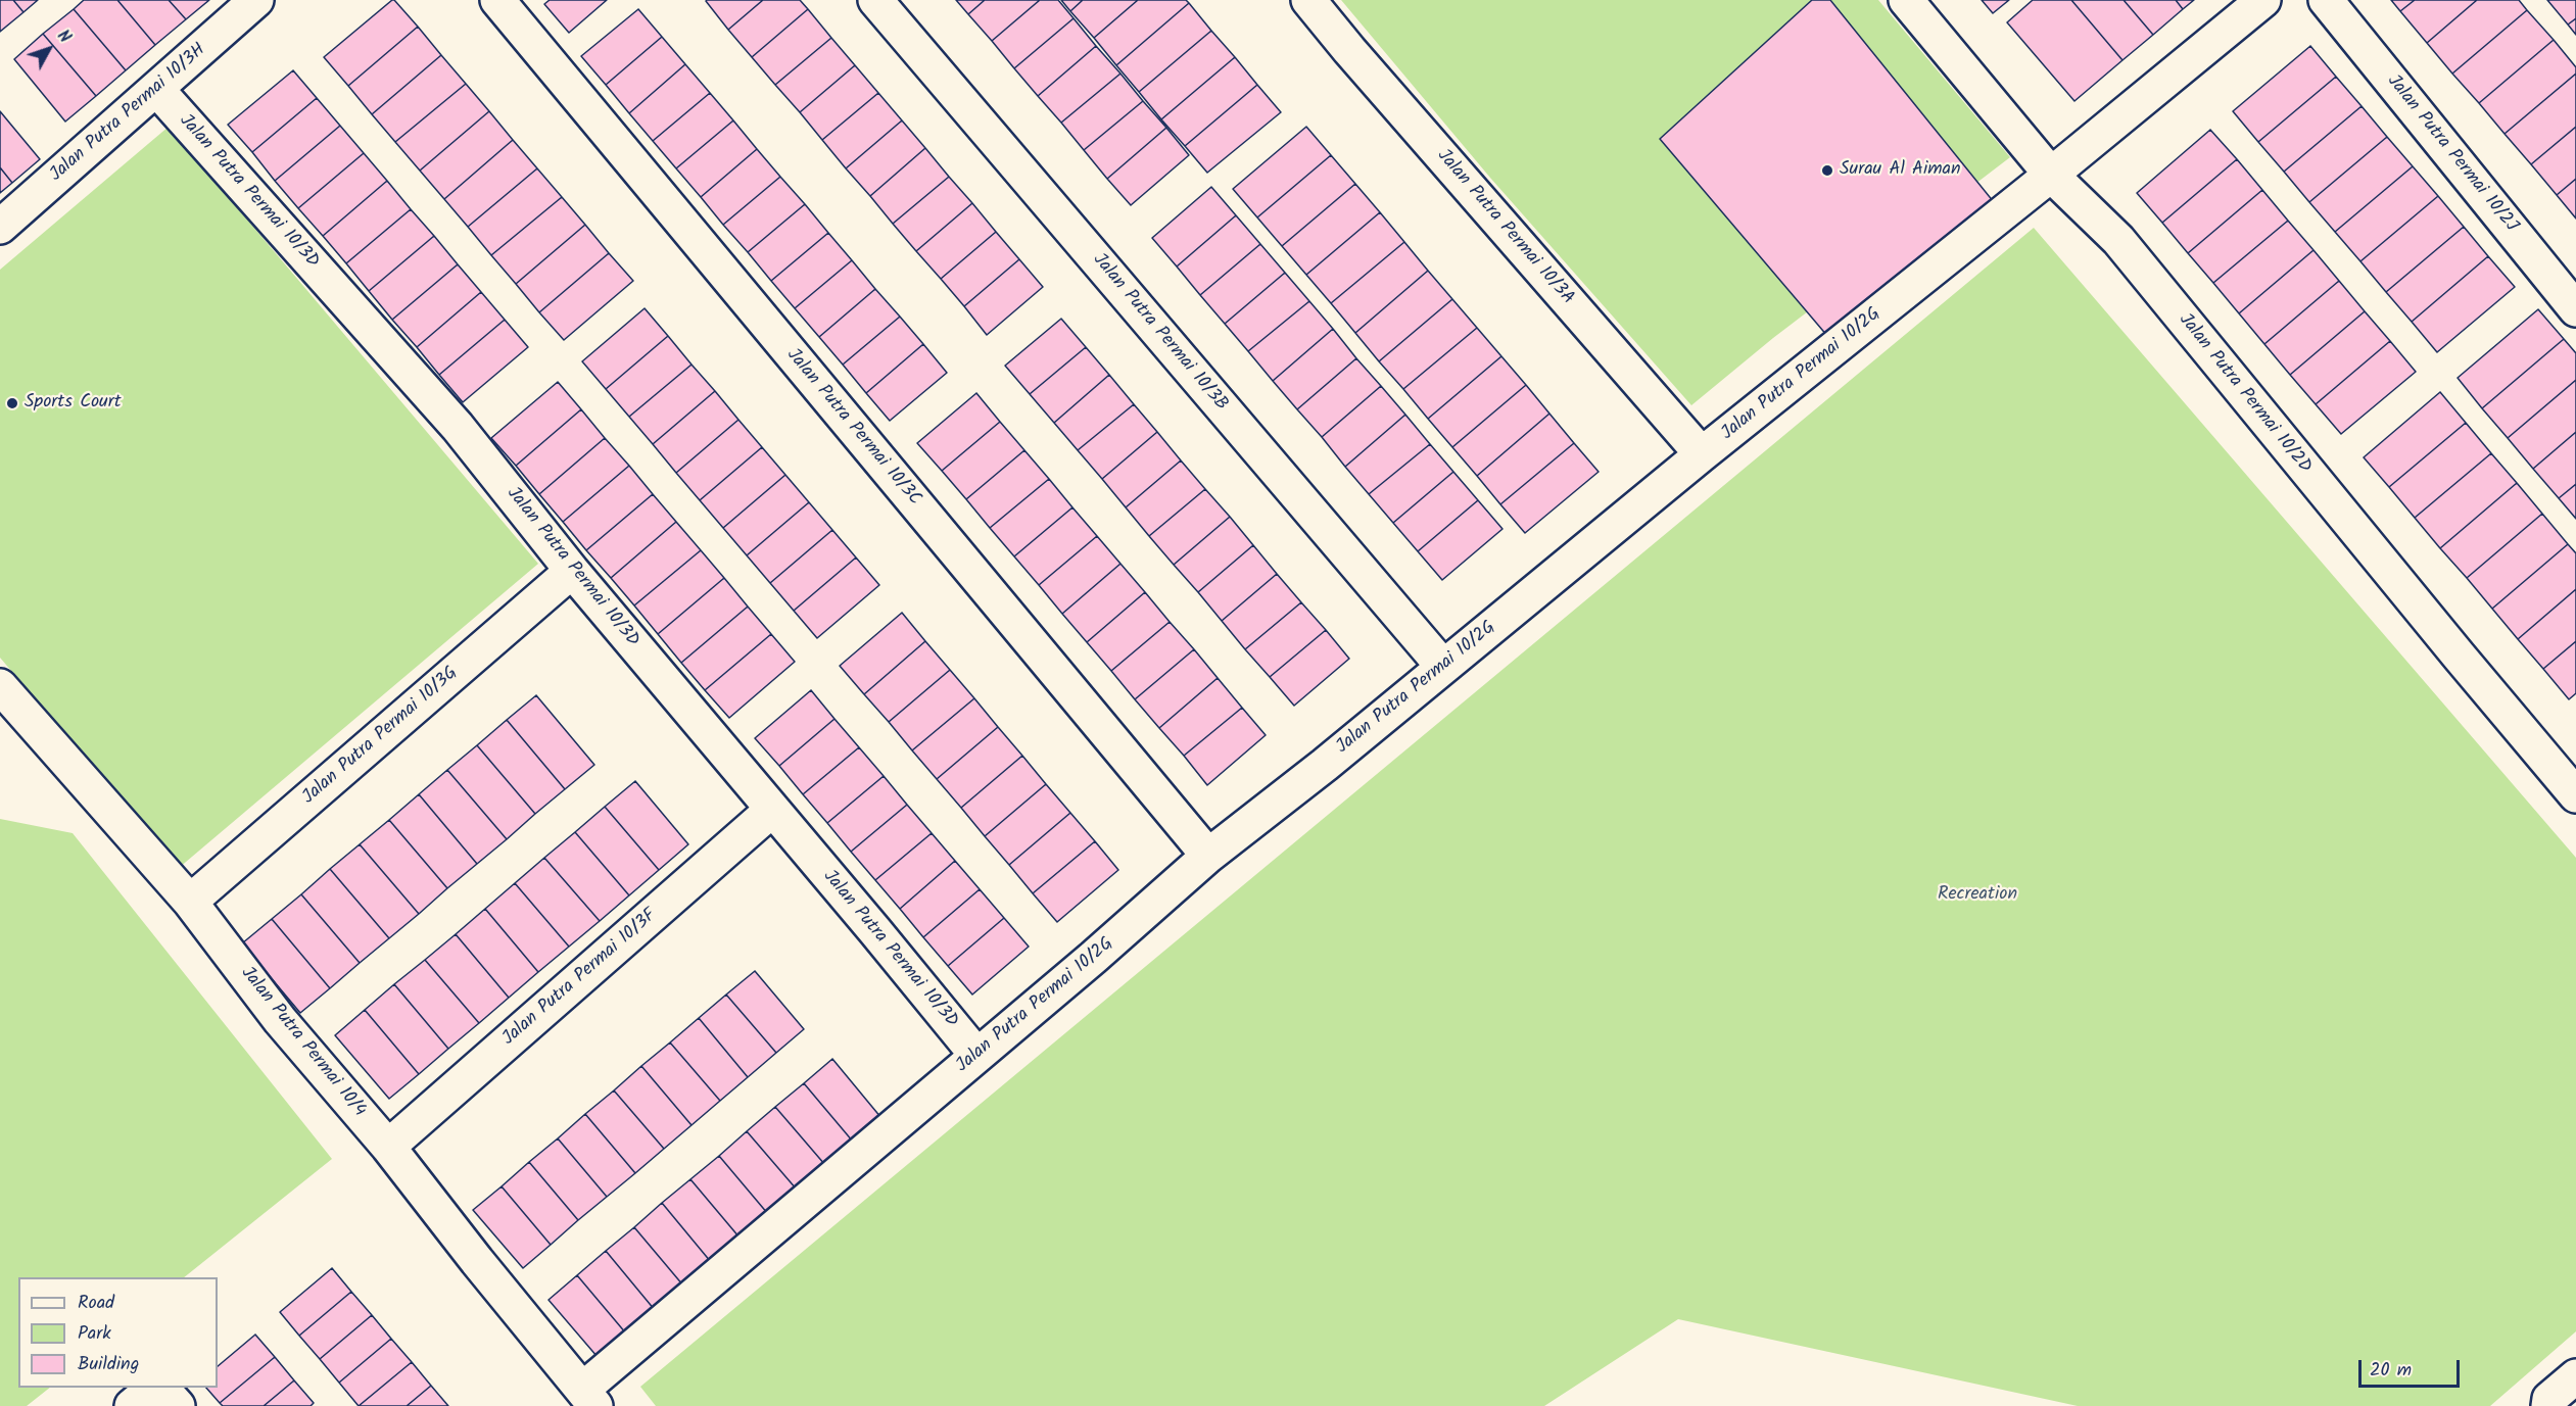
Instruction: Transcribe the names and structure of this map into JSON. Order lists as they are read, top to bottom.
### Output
{
  "streets": {
    "street": [
      "Jalan Putra Permai 10/3H",
      "Jalan Putra Permai 10/2J",
      "Jalan Putra Permai 10/3D",
      "Jalan Putra Permai 10/3A",
      "Jalan Putra Permai 10/3B",
      "Jalan Putra Permai 10/2G",
      "Jalan Putra Permai 10/2D",
      "Jalan Putra Permai 10/3C",
      "Jalan Putra Permai 10/3G",
      "Jalan Putra Permai 10/3F",
      "Jalan Putra Permai 10/4"
    ]
  },
  "crossings": [
    ["Jalan Putra Permai 10/3H", "Jalan Putra Permai 10/3D"],
    ["Jalan Putra Permai 10/3D", "Jalan Putra Permai 10/2G"],
    ["Jalan Putra Permai 10/3D", "Jalan Putra Permai 10/3G"],
    ["Jalan Putra Permai 10/3D", "Jalan Putra Permai 10/3F"],
    ["Jalan Putra Permai 10/3A", "Jalan Putra Permai 10/2G"],
    ["Jalan Putra Permai 10/3B", "Jalan Putra Permai 10/2G"],
    ["Jalan Putra Permai 10/2G", "Jalan Putra Permai 10/2D"],
    ["Jalan Putra Permai 10/2G", "Jalan Putra Permai 10/3C"],
    ["Jalan Putra Permai 10/2G", "Jalan Putra Permai 10/4"],
    ["Jalan Putra Permai 10/3G", "Jalan Putra Permai 10/4"],
    ["Jalan Putra Permai 10/3F", "Jalan Putra Permai 10/4"]
  ],
  "parks": ["Recreation"],
  "places": ["Surau Al Aiman", "Sports Court"],
  "legend": ["Road", "Park", "Building"],
  "scale_bar": "20 m",
  "north": "top right"
}
